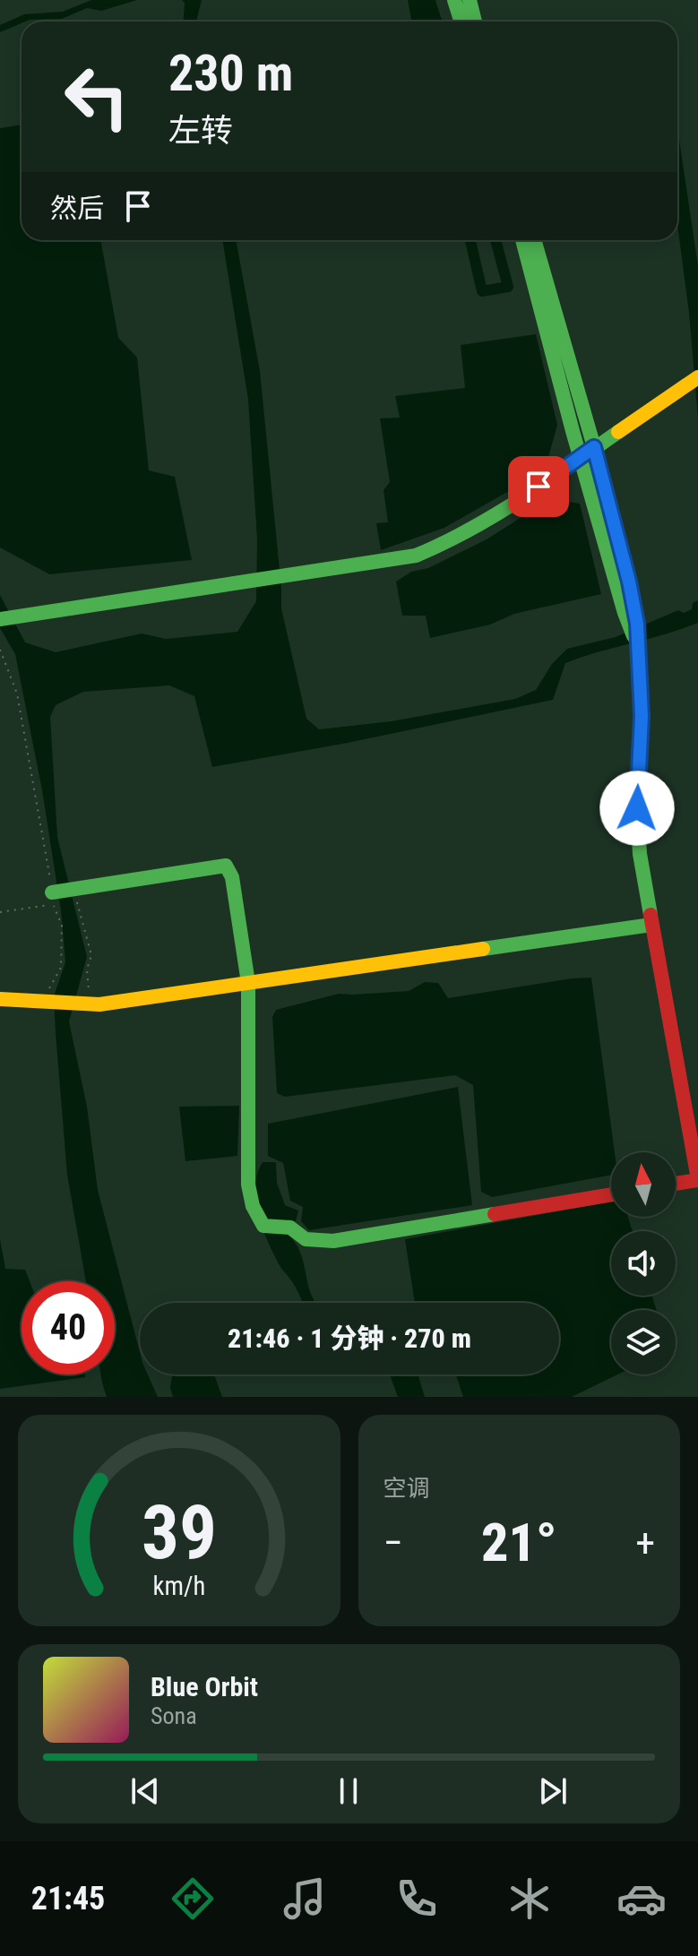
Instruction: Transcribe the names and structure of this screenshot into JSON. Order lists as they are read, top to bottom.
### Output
{
  "north": "top",
  "page": {
    "turn": ["230 m", "左转"],
    "then": "然后",
    "limit": "40",
    "trip": "21:46 · 1 分钟 · 270 m",
    "tile": "空调",
    "heat": ["−", "21°", "+"],
    "song": ["Blue Orbit", "Sona"],
    "tabs": "21:45",
    "gauge": ["39", "km/h"]
  }
}
